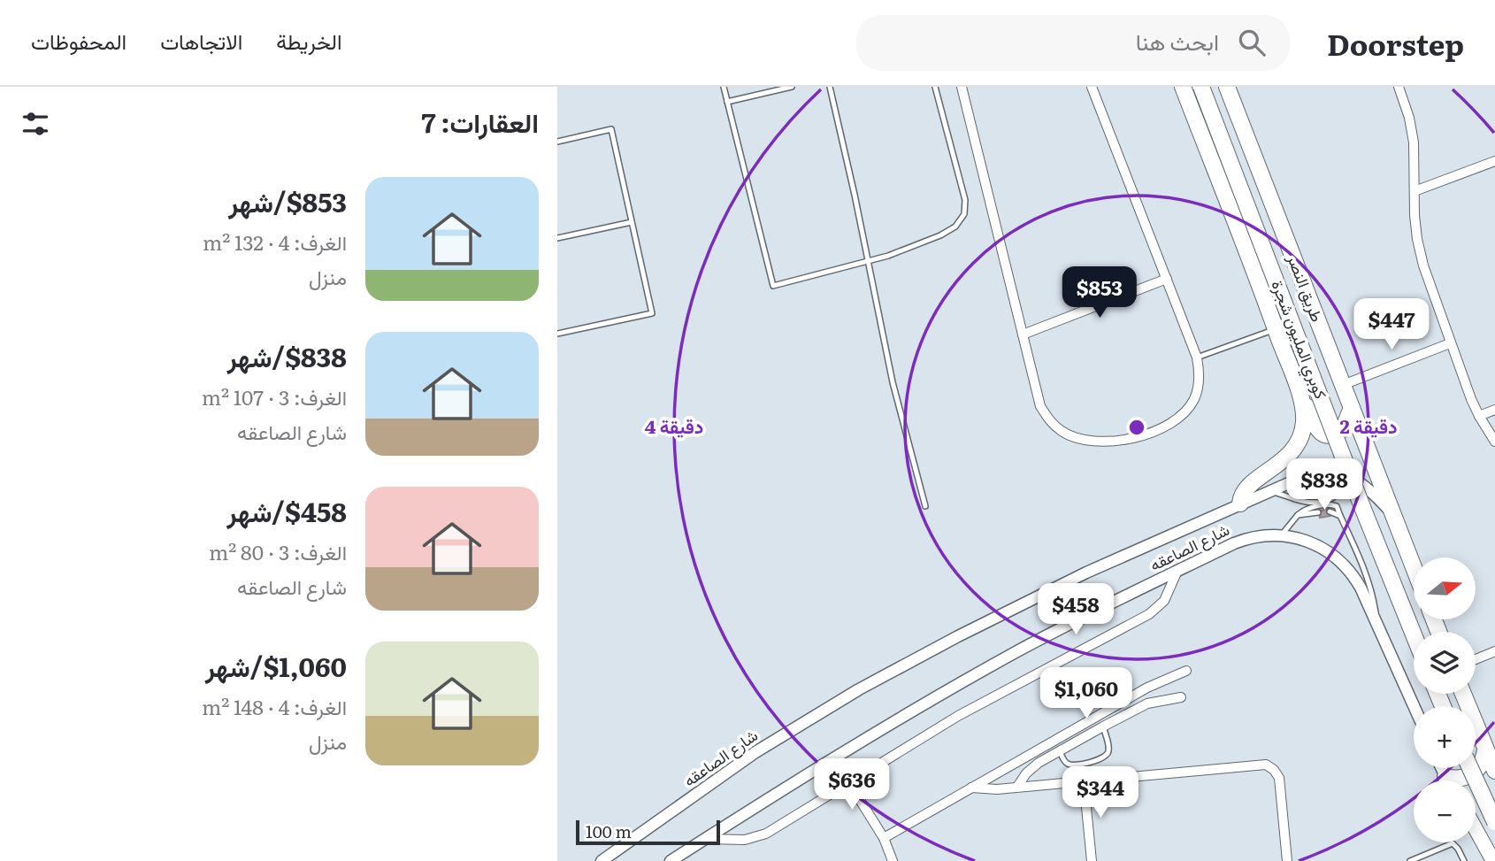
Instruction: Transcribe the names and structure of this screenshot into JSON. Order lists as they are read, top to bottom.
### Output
{
  "streets": {
    "highway": ["طريق النصر", "كوبري المليون شجرة"],
    "street": ["شارع الصاعقه"]
  },
  "crossings": [
    ["طريق النصر", "شارع الصاعقه"]
  ],
  "scale_bar": "100 m",
  "north": "right",
  "page": {
    "header": "Doorstep",
    "search": "ابحث هنا",
    "nav": ["الخريطة", "الاتجاهات", "المحفوظات"],
    "heading": "العقارات: 7",
    "list": [
      {
        "name": "$853/شهر",
        "note": "الغرف: 4 · 132 m² · منزل"
      },
      {
        "name": "$838/شهر",
        "note": "الغرف: 3 · 107 m² · شارع الصاعقه"
      },
      {
        "name": "$458/شهر",
        "note": "الغرف: 3 · 80 m² · شارع الصاعقه"
      },
      {
        "name": "$1,060/شهر",
        "note": "الغرف: 4 · 148 m² · منزل"
      }
    ],
    "price": [
      "$853",
      "$447",
      "$838",
      "$458",
      "$1,060",
      "$636",
      "$344"
    ],
    "map_buttons": ["+", "−"],
    "scale": "100 m"
  },
  "rings": ["2 دقيقة", "4 دقيقة"]
}
